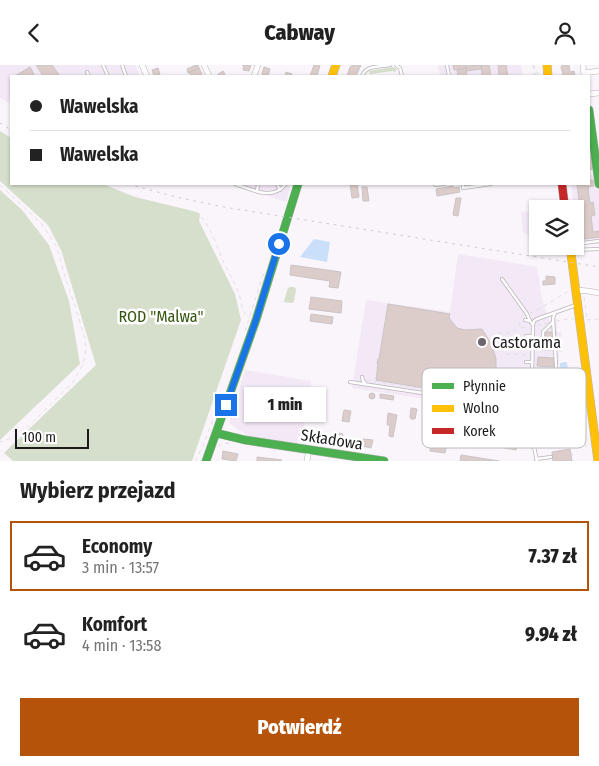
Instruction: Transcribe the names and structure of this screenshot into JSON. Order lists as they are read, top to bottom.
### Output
{
  "streets": {
    "street": ["Składowa"]
  },
  "parks": ["ROD \"Malwa\""],
  "places": ["Castorama"],
  "legend": ["Płynnie", "Wolno", "Korek"],
  "scale_bar": "100 m",
  "page": {
    "header": "Cabway",
    "banner": ["Wawelska", "Wawelska"],
    "bubble": "1 min",
    "scale": "100 m",
    "heading": "Wybierz przejazd",
    "list": [
      {
        "name": "Economy",
        "note": "3 min · 13:57",
        "value": "7.37 zł"
      },
      {
        "name": "Komfort",
        "note": "4 min · 13:58",
        "value": "9.94 zł"
      }
    ],
    "buttons": "Potwierdź"
  }
}
